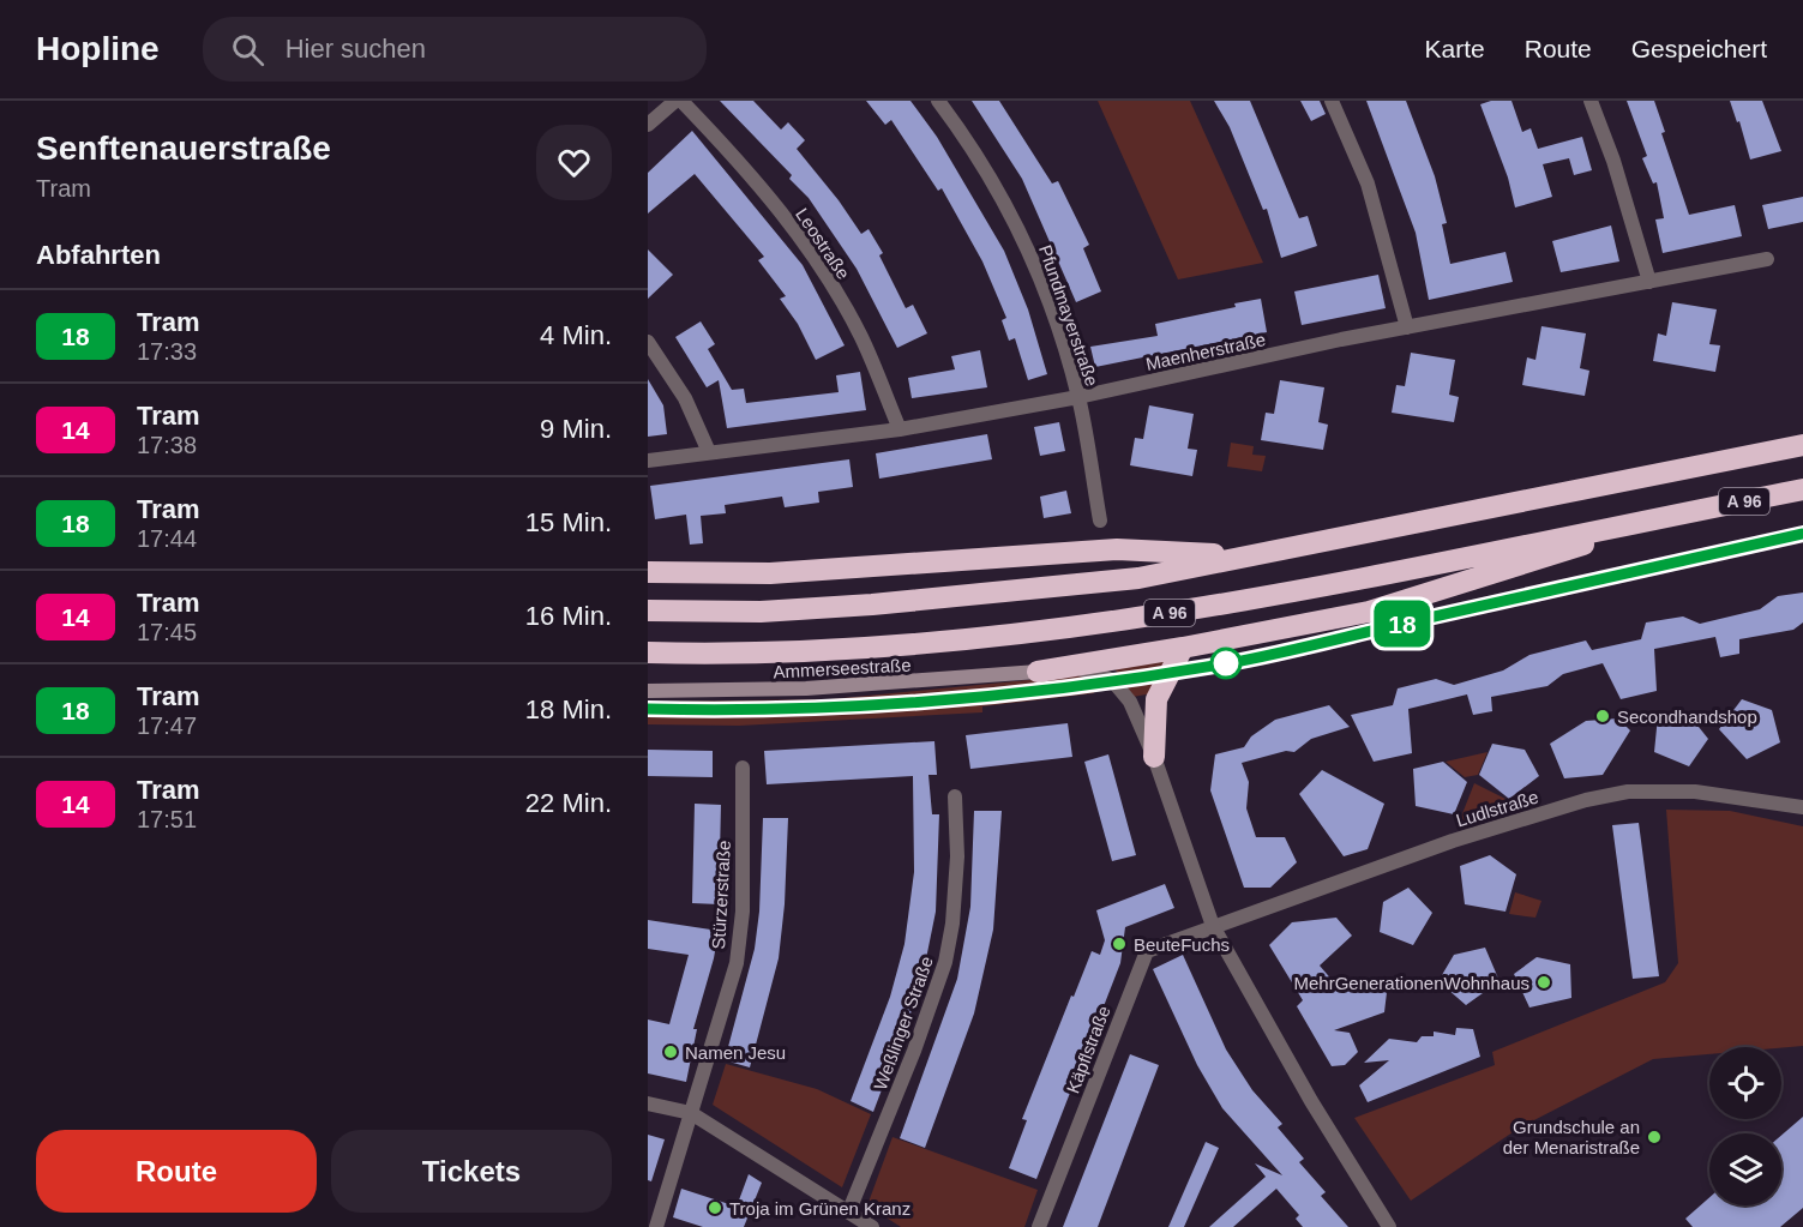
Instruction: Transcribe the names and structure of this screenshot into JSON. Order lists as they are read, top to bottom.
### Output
{
  "streets": {
    "highway": ["A 96"],
    "main road": ["Ammerseestraße"],
    "street": [
      "Leostraße",
      "Pfundmayerstraße",
      "Maenherstraße",
      "Ludlstraße",
      "Stürzerstraße",
      "Weßlinger Straße",
      "Käpflstraße"
    ]
  },
  "crossings": [
    ["Leostraße", "Maenherstraße"],
    ["Pfundmayerstraße", "Maenherstraße"],
    ["Ludlstraße", "Käpflstraße"]
  ],
  "places": [
    "Secondhandshop",
    "BeuteFuchs",
    "MehrGenerationenWohnhaus",
    "Namen Jesu",
    "Grundschule an der Menaristraße",
    "Troja im Grünen Kranz"
  ],
  "lines": ["tram line 18"],
  "page": {
    "header": "Hopline",
    "search": "Hier suchen",
    "nav": ["Karte", "Route", "Gespeichert"],
    "heading": [
      ["Senftenauerstraße", "Tram"],
      "Abfahrten"
    ],
    "on_map": "18",
    "list": [
      {
        "mark": "18",
        "name": "Tram",
        "note": "17:33",
        "value": "4 Min."
      },
      {
        "mark": "14",
        "name": "Tram",
        "note": "17:38",
        "value": "9 Min."
      },
      {
        "mark": "18",
        "name": "Tram",
        "note": "17:44",
        "value": "15 Min."
      },
      {
        "mark": "14",
        "name": "Tram",
        "note": "17:45",
        "value": "16 Min."
      },
      {
        "mark": "18",
        "name": "Tram",
        "note": "17:47",
        "value": "18 Min."
      },
      {
        "mark": "14",
        "name": "Tram",
        "note": "17:51",
        "value": "22 Min."
      }
    ],
    "buttons": ["Route", "Tickets"]
  }
}
